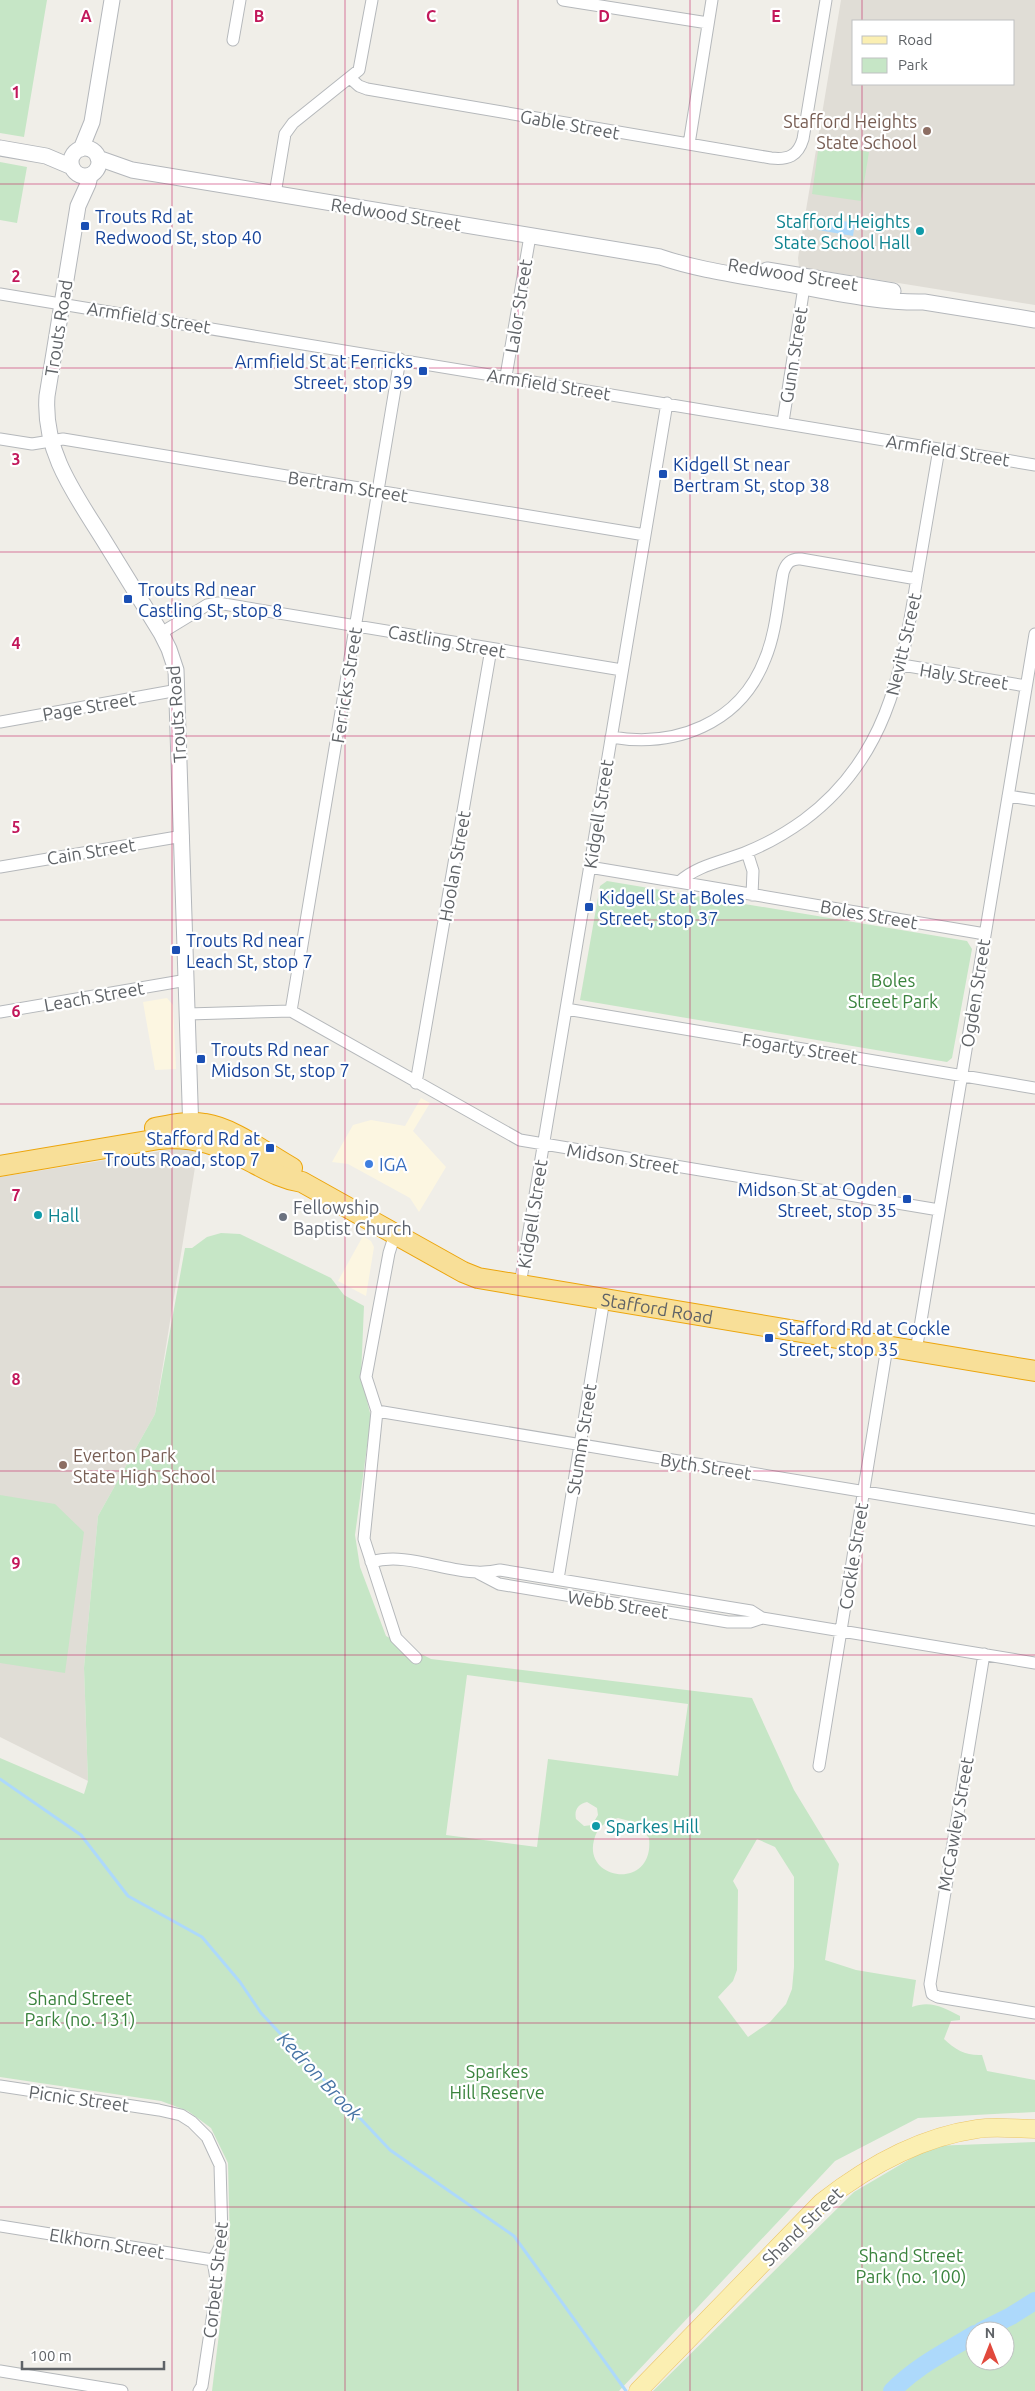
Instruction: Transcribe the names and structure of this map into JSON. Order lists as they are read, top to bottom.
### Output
{
  "streets": {
    "highway": ["Stafford Road"],
    "main road": ["Shand Street"],
    "street": [
      "Gable Street",
      "Redwood Street",
      "Lalor Street",
      "Armfield Street",
      "Trouts Road",
      "Gunn Street",
      "Bertram Street",
      "Castling Street",
      "Nevitt Street",
      "Haly Street",
      "Ferricks Street",
      "Page Street",
      "Kidgell Street",
      "Cain Street",
      "Hoolan Street",
      "Boles Street",
      "Ogden Street",
      "Leach Street",
      "Fogarty Street",
      "Midson Street",
      "Stumm Street",
      "Byth Street",
      "Cockle Street",
      "Webb Street",
      "McCawley Street",
      "Picnic Street",
      "Elkhorn Street",
      "Corbett Street"
    ]
  },
  "crossings": [
    ["Redwood Street", "Lalor Street"],
    ["Redwood Street", "Trouts Road"],
    ["Redwood Street", "Gunn Street"],
    ["Lalor Street", "Armfield Street"],
    ["Armfield Street", "Trouts Road"],
    ["Armfield Street", "Gunn Street"],
    ["Armfield Street", "Nevitt Street"],
    ["Armfield Street", "Ferricks Street"],
    ["Armfield Street", "Kidgell Street"],
    ["Trouts Road", "Bertram Street"],
    ["Trouts Road", "Castling Street"],
    ["Trouts Road", "Page Street"],
    ["Trouts Road", "Cain Street"],
    ["Trouts Road", "Leach Street"],
    ["Trouts Road", "Stafford Road"],
    ["Bertram Street", "Ferricks Street"],
    ["Bertram Street", "Kidgell Street"],
    ["Castling Street", "Ferricks Street"],
    ["Castling Street", "Kidgell Street"],
    ["Castling Street", "Hoolan Street"],
    ["Nevitt Street", "Haly Street"],
    ["Nevitt Street", "Boles Street"],
    ["Haly Street", "Ogden Street"],
    ["Ferricks Street", "Midson Street"],
    ["Kidgell Street", "Fogarty Street"],
    ["Kidgell Street", "Midson Street"],
    ["Kidgell Street", "Stafford Road"],
    ["Hoolan Street", "Midson Street"],
    ["Boles Street", "Ogden Street"],
    ["Ogden Street", "Fogarty Street"],
    ["Ogden Street", "Midson Street"],
    ["Ogden Street", "Stafford Road"],
    ["Stafford Road", "Stumm Street"],
    ["Stafford Road", "Cockle Street"],
    ["Stumm Street", "Byth Street"],
    ["Stumm Street", "Webb Street"],
    ["Byth Street", "Cockle Street"],
    ["Cockle Street", "Webb Street"],
    ["Webb Street", "McCawley Street"],
    ["Picnic Street", "Corbett Street"],
    ["Elkhorn Street", "Corbett Street"]
  ],
  "water": ["Kedron Brook"],
  "parks": [
    "Boles Street Park",
    "Shand Street Park (no. 131)",
    "Sparkes Hill Reserve",
    "Shand Street Park (no. 100)"
  ],
  "places": {
    "other": [
      "Stafford Heights State School",
      "Stafford Heights State School Hall",
      "IGA",
      "Hall",
      "Fellowship Baptist Church",
      "Everton Park State High School",
      "Sparkes Hill"
    ],
    "transit": [
      "Trouts Rd at Redwood St, stop 40",
      "Armfield St at Ferricks Street, stop 39",
      "Kidgell St near Bertram St, stop 38",
      "Trouts Rd near Castling St, stop 8",
      "Kidgell St at Boles Street, stop 37",
      "Trouts Rd near Leach St, stop 7",
      "Trouts Rd near Midson St, stop 7",
      "Stafford Rd at Trouts Road, stop 7",
      "Midson St at Ogden Street, stop 35",
      "Stafford Rd at Cockle Street, stop 35"
    ]
  },
  "legend": ["Road", "Park"],
  "scale_bar": "100 m",
  "north": "top",
  "grid": {
    "columns": [
      "A",
      "B",
      "C",
      "D",
      "E"
    ],
    "rows": [
      "1",
      "2",
      "3",
      "4",
      "5",
      "6",
      "7",
      "8",
      "9"
    ]
  }
}
